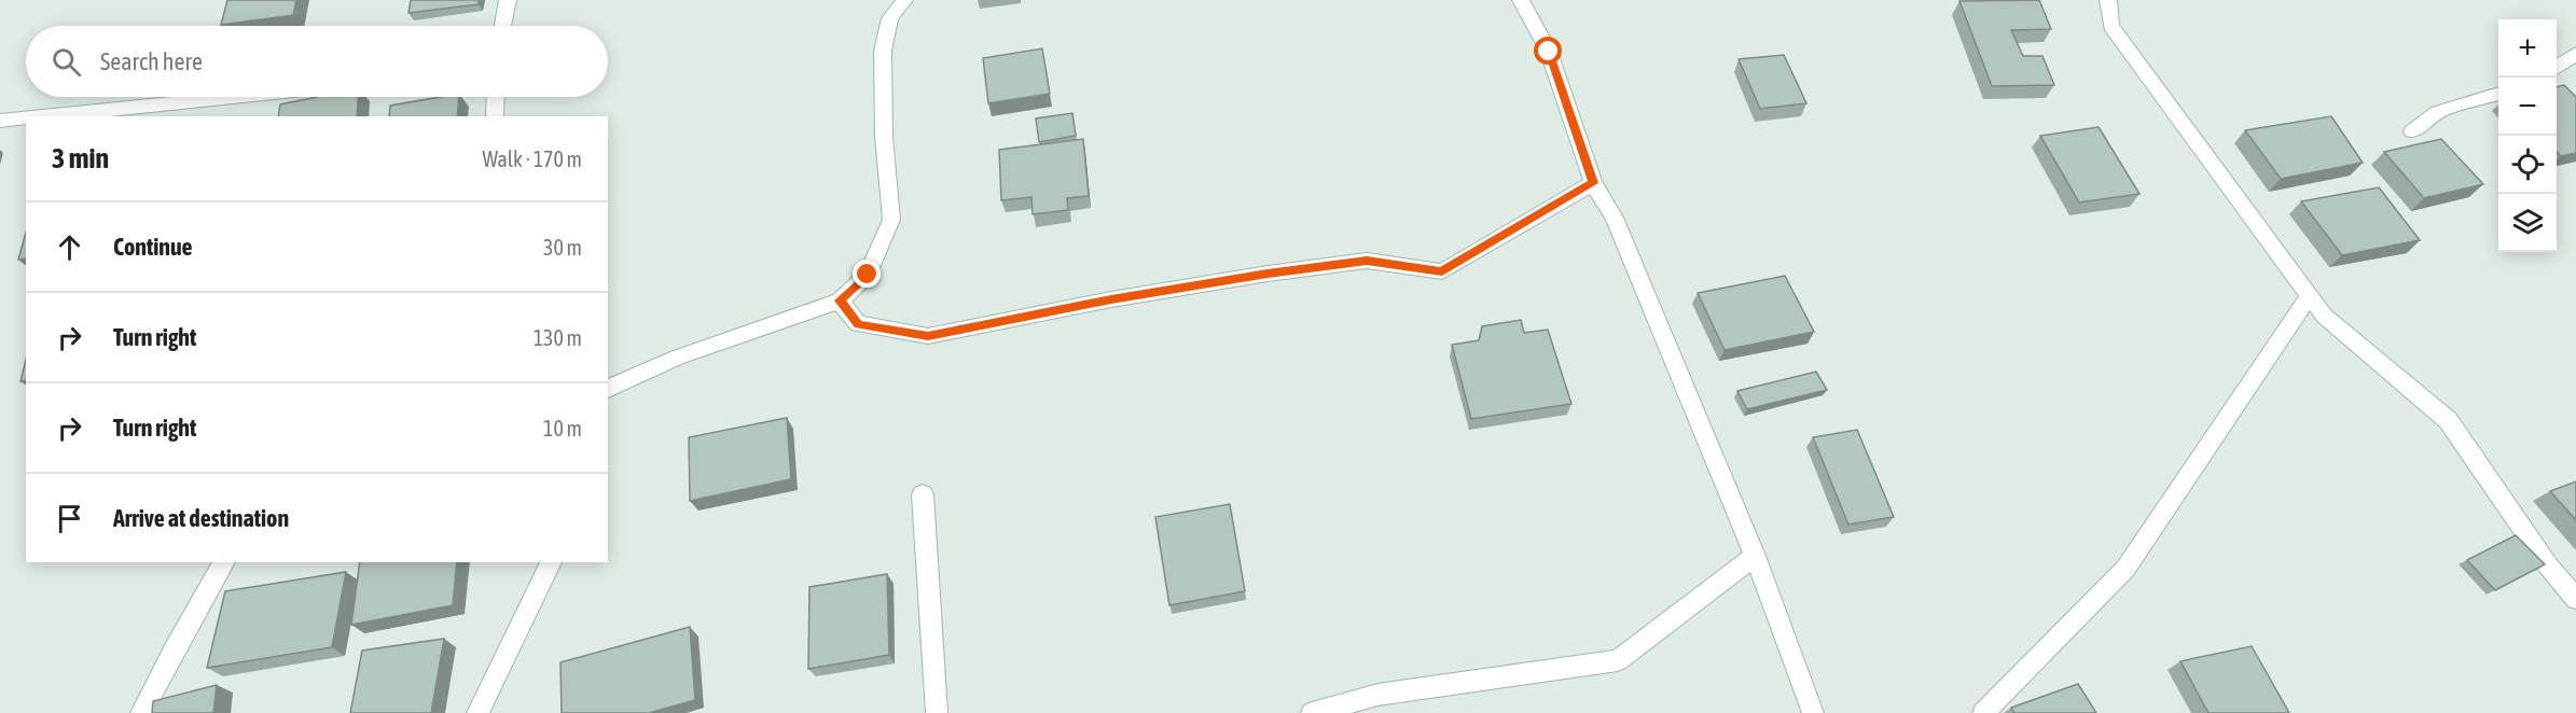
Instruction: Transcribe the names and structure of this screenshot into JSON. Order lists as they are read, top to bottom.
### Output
{
  "page": {
    "map_buttons": ["+", "−"],
    "search": "Search here",
    "heading": ["3 min", "Walk · 170 m"],
    "list": [
      ["Continue", "30 m"],
      ["Turn right", "130 m"],
      ["Turn right", "10 m"],
      "Arrive at destination"
    ]
  }
}
